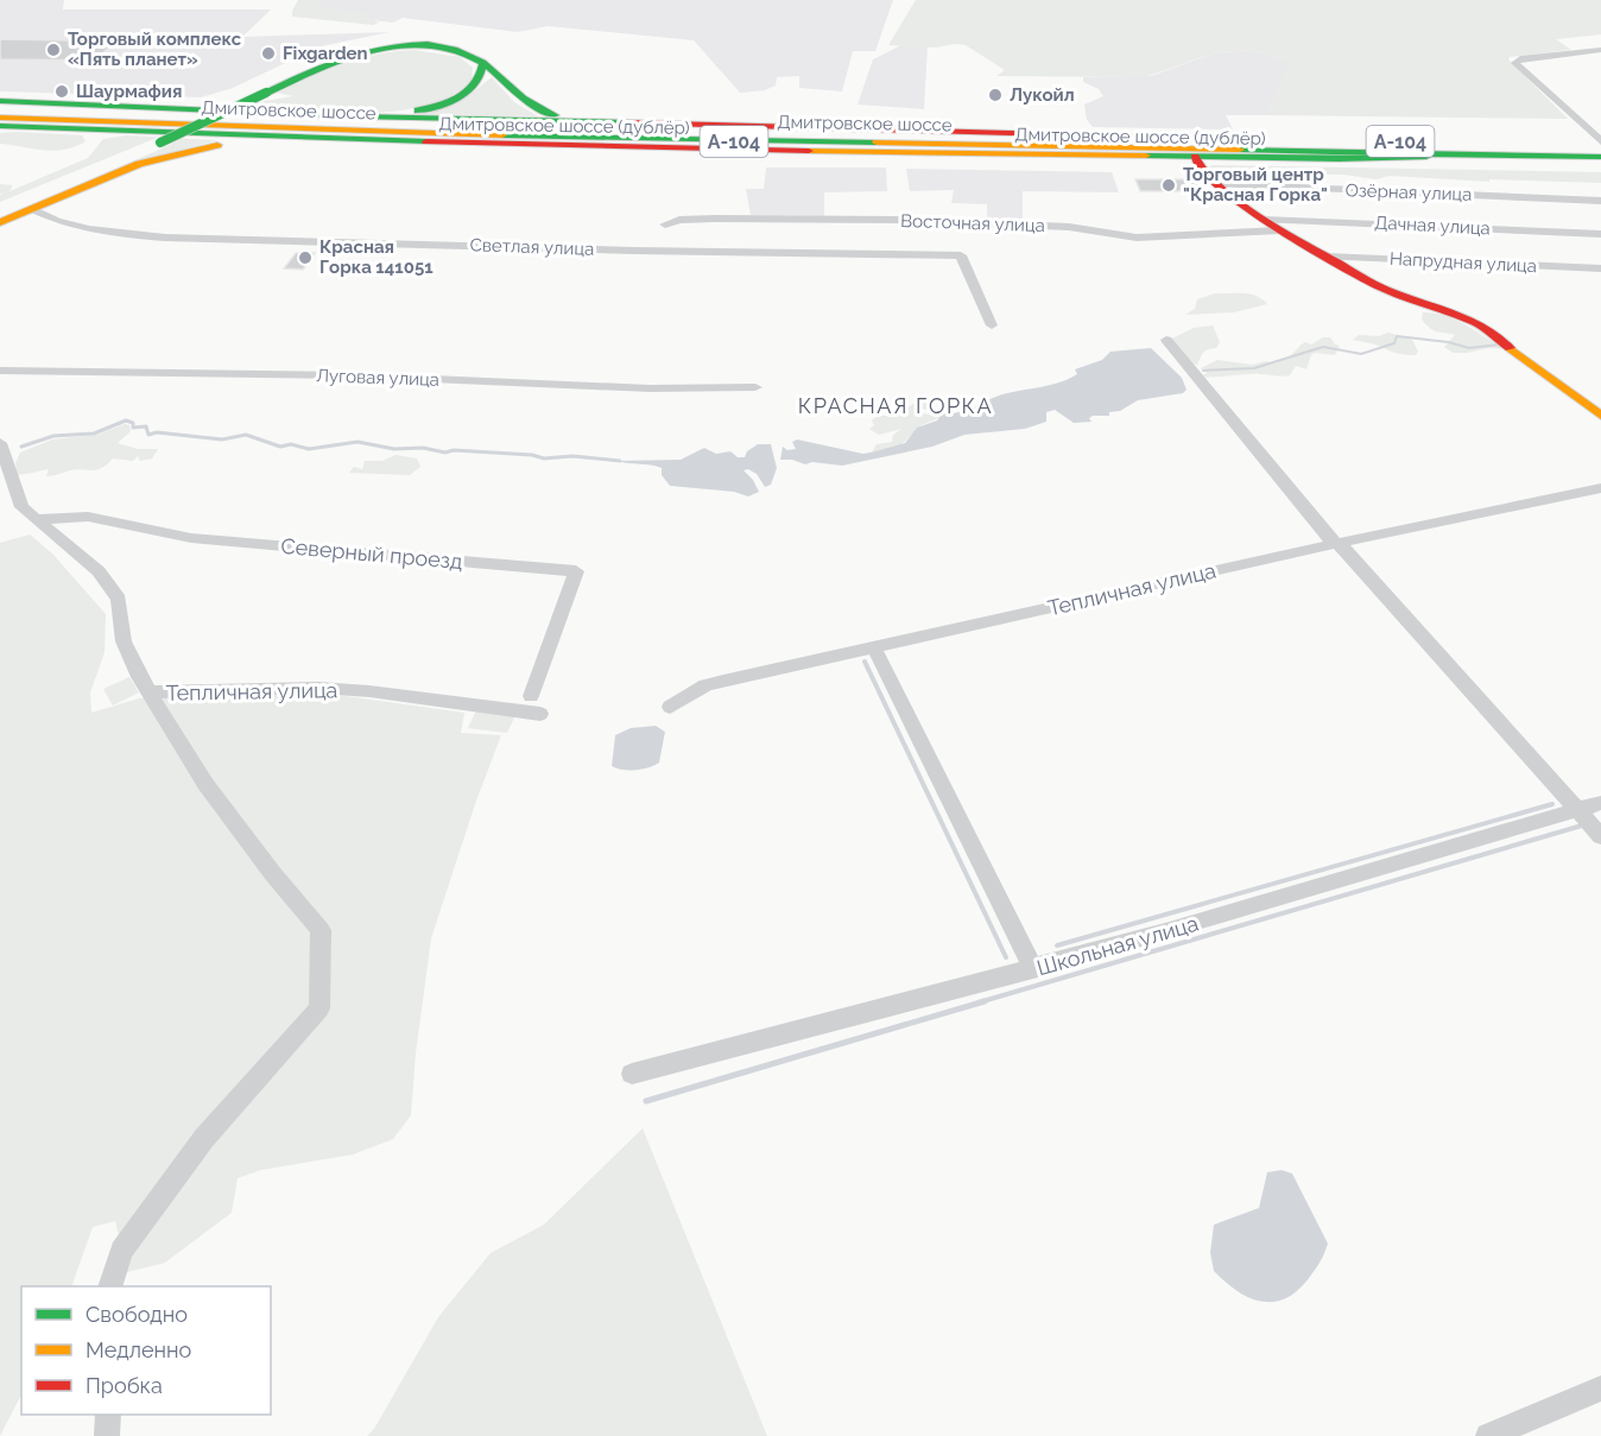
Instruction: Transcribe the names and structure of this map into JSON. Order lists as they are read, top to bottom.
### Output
{
  "streets": {
    "main road": ["Дмитровское шоссе", "Дмитровское шоссе (дублёр)", "А-104"],
    "street": [
      "Озёрная улица",
      "Восточная улица",
      "Дачная улица",
      "Светлая улица",
      "Напрудная улица",
      "Луговая улица",
      "Северный проезд",
      "Тепличная улица",
      "Школьная улица"
    ]
  },
  "crossings": [
    ["Дмитровское шоссе", "Дмитровское шоссе (дублёр)"],
    ["Северный проезд", "Тепличная улица"]
  ],
  "districts": ["КРАСНАЯ ГОРКА"],
  "places": [
    "Торговый комплекс «Пять планет»",
    "Fixgarden",
    "Шаурмафия",
    "Лукойл",
    "Торговый центр \"Красная Горка\"",
    "Красная Горка 141051"
  ],
  "legend": ["Свободно", "Медленно", "Пробка"]
}
